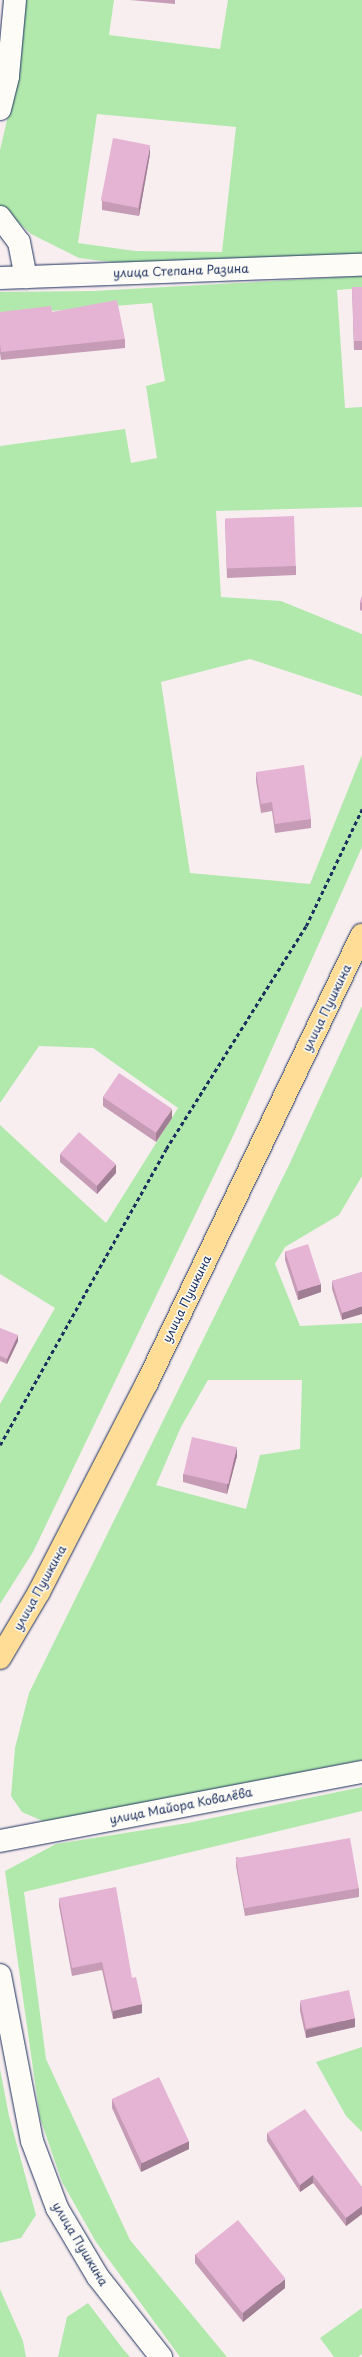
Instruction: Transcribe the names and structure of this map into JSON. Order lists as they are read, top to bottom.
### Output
{
  "streets": {
    "main road": ["улица Пушкина"],
    "street": ["улица Степана Разина", "улица Майора Ковалёва"]
  }
}
